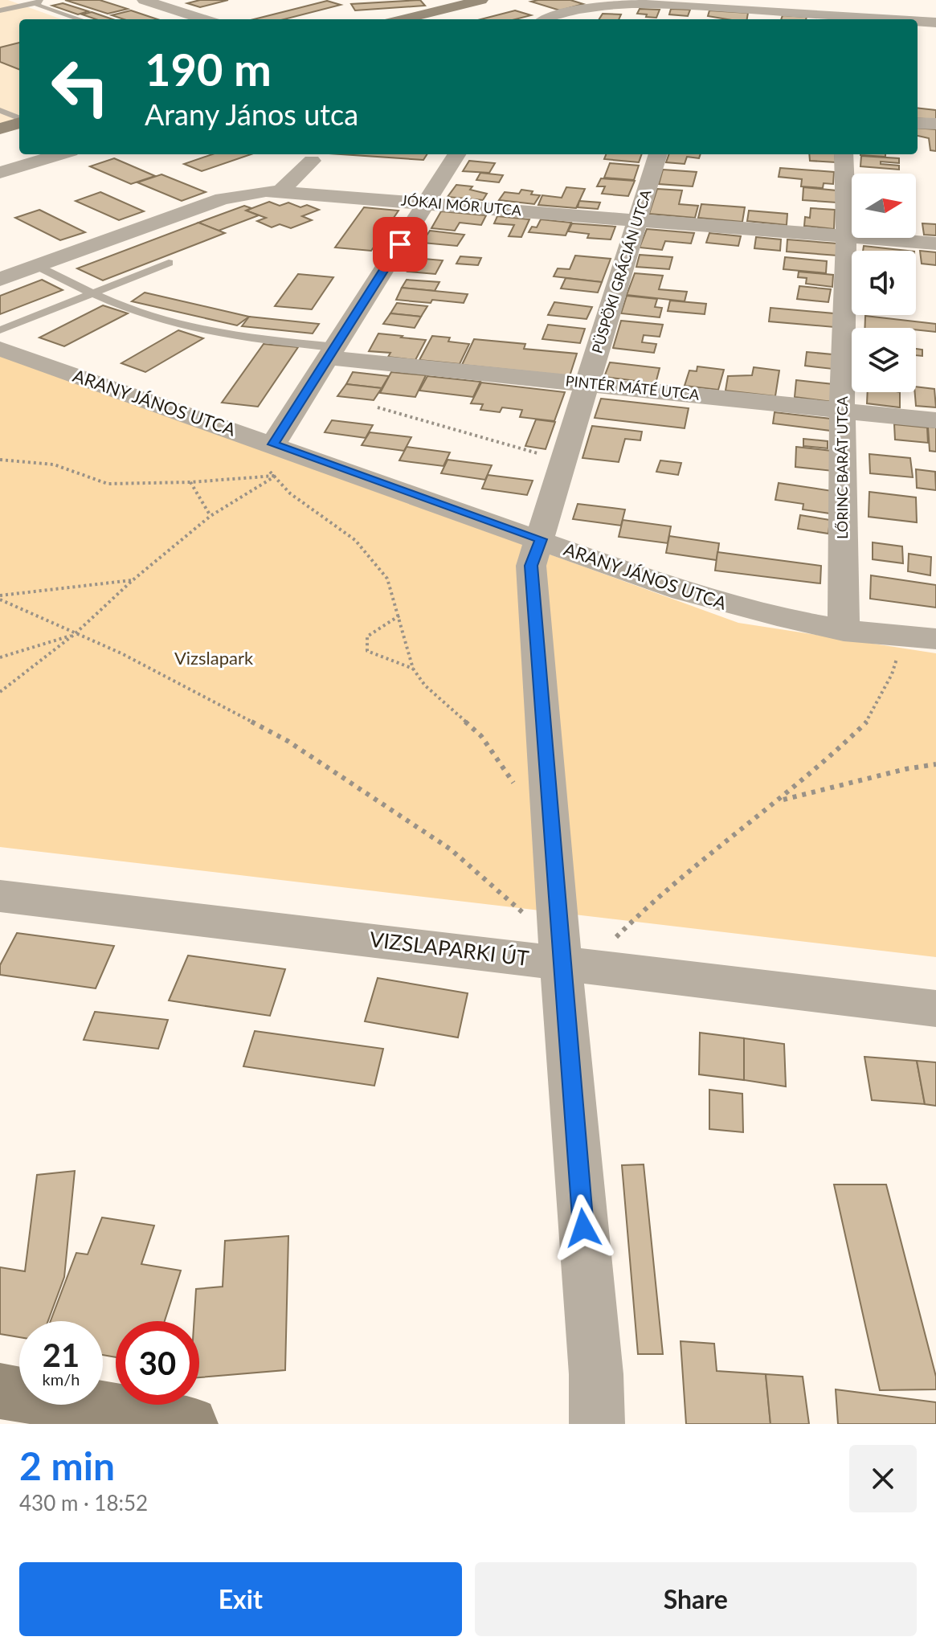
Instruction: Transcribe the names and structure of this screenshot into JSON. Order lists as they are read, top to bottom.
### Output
{
  "streets": {
    "street": [
      "JÓKAI MÓR UTCA",
      "PÜSPÖKI GRÁCIÁN UTCA",
      "PINTÉR MÁTÉ UTCA",
      "ARANY JÁNOS UTCA",
      "LŐRINC BARÁT UTCA",
      "VIZSLAPARKI ÚT"
    ]
  },
  "crossings": [
    ["JÓKAI MÓR UTCA", "PÜSPÖKI GRÁCIÁN UTCA"],
    ["JÓKAI MÓR UTCA", "LŐRINC BARÁT UTCA"],
    ["PÜSPÖKI GRÁCIÁN UTCA", "PINTÉR MÁTÉ UTCA"],
    ["PÜSPÖKI GRÁCIÁN UTCA", "ARANY JÁNOS UTCA"],
    ["PÜSPÖKI GRÁCIÁN UTCA", "VIZSLAPARKI ÚT"],
    ["PINTÉR MÁTÉ UTCA", "LŐRINC BARÁT UTCA"],
    ["ARANY JÁNOS UTCA", "LŐRINC BARÁT UTCA"]
  ],
  "parks": ["Vizslapark"],
  "north": "right",
  "page": {
    "turn": ["190 m", "Arany János utca"],
    "speed": "21 km/h",
    "limit": "30",
    "heading": ["2 min", "430 m · 18:52"],
    "buttons": ["Exit", "Share"]
  }
}
